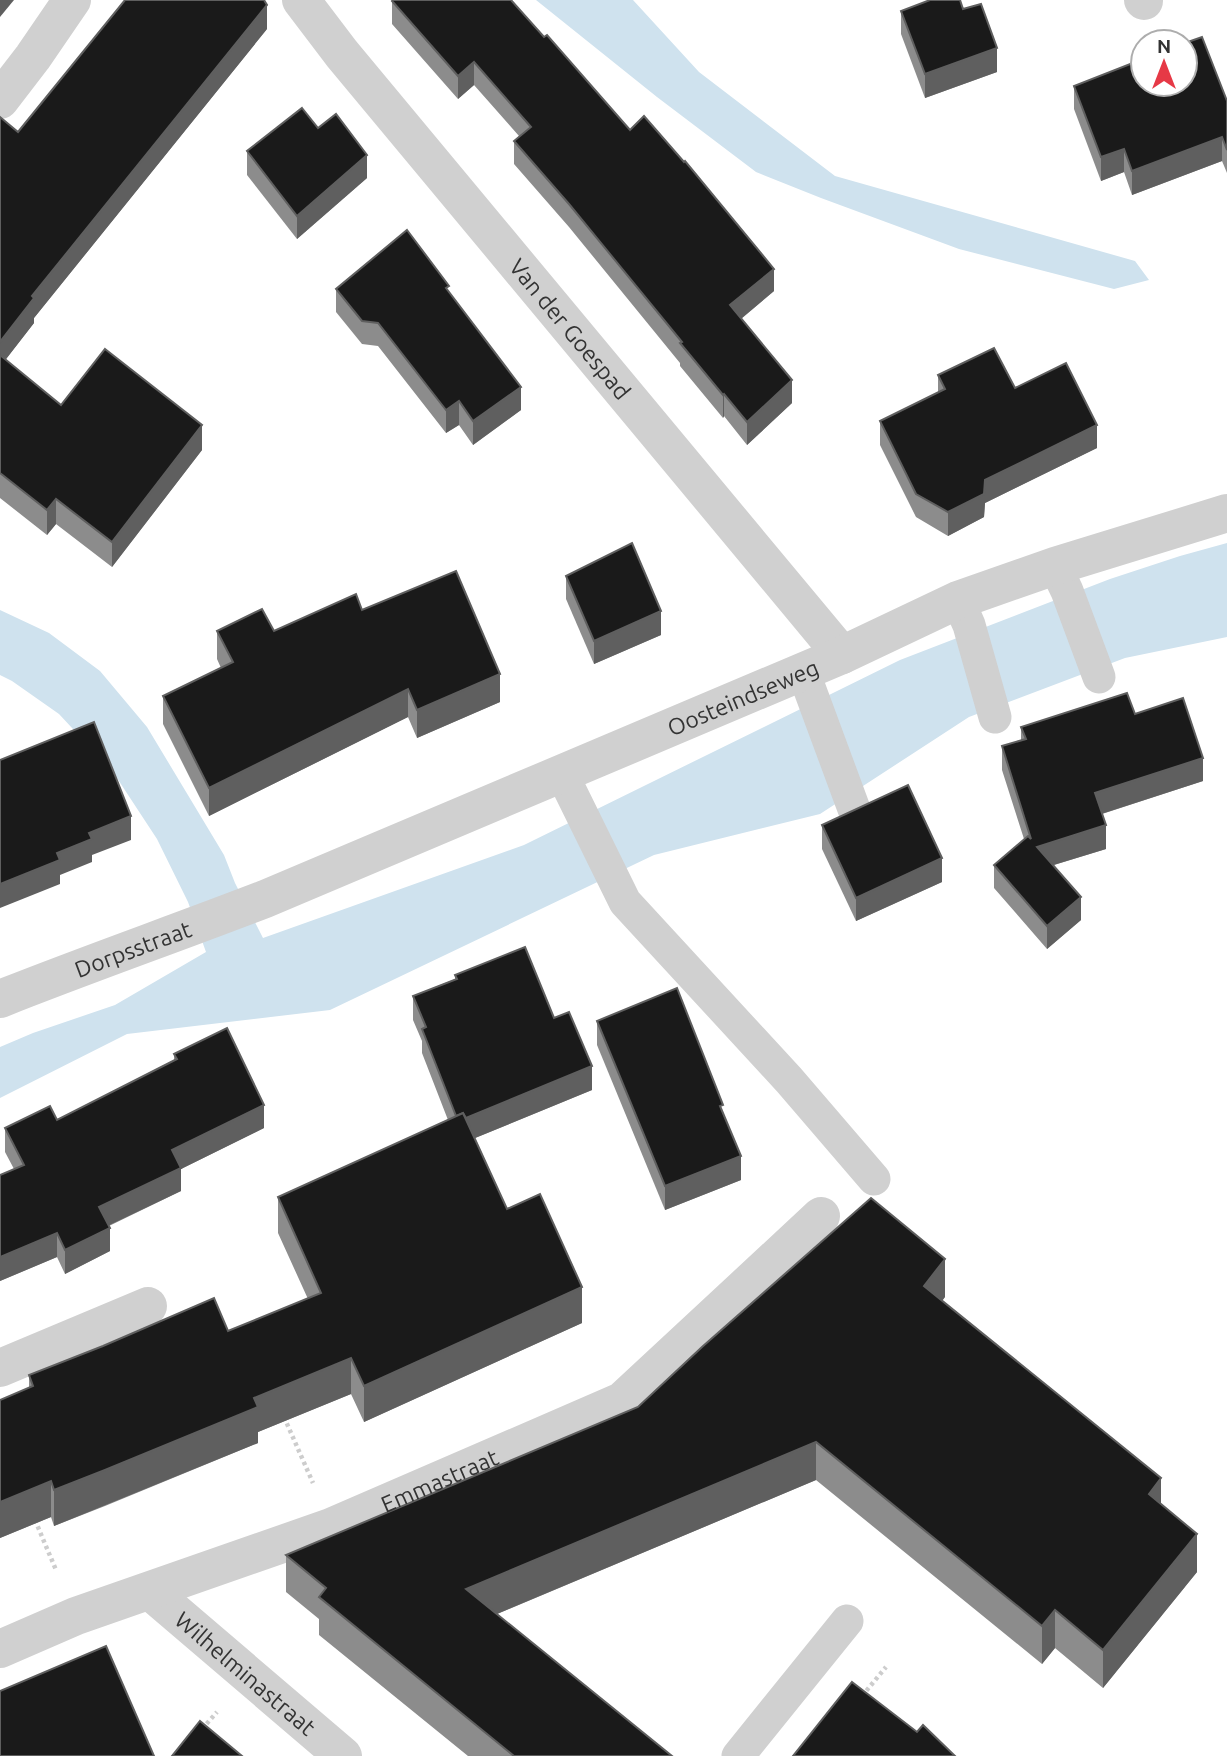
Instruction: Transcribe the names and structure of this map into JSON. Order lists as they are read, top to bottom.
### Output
{
  "streets": {
    "street": [
      "Van der Goespad",
      "Oosteindseweg",
      "Dorpsstraat",
      "Emmastraat",
      "Wilhelminastraat"
    ]
  },
  "crossings": [
    ["Van der Goespad", "Oosteindseweg"],
    ["Oosteindseweg", "Dorpsstraat"],
    ["Emmastraat", "Wilhelminastraat"]
  ],
  "north": "top"
}
